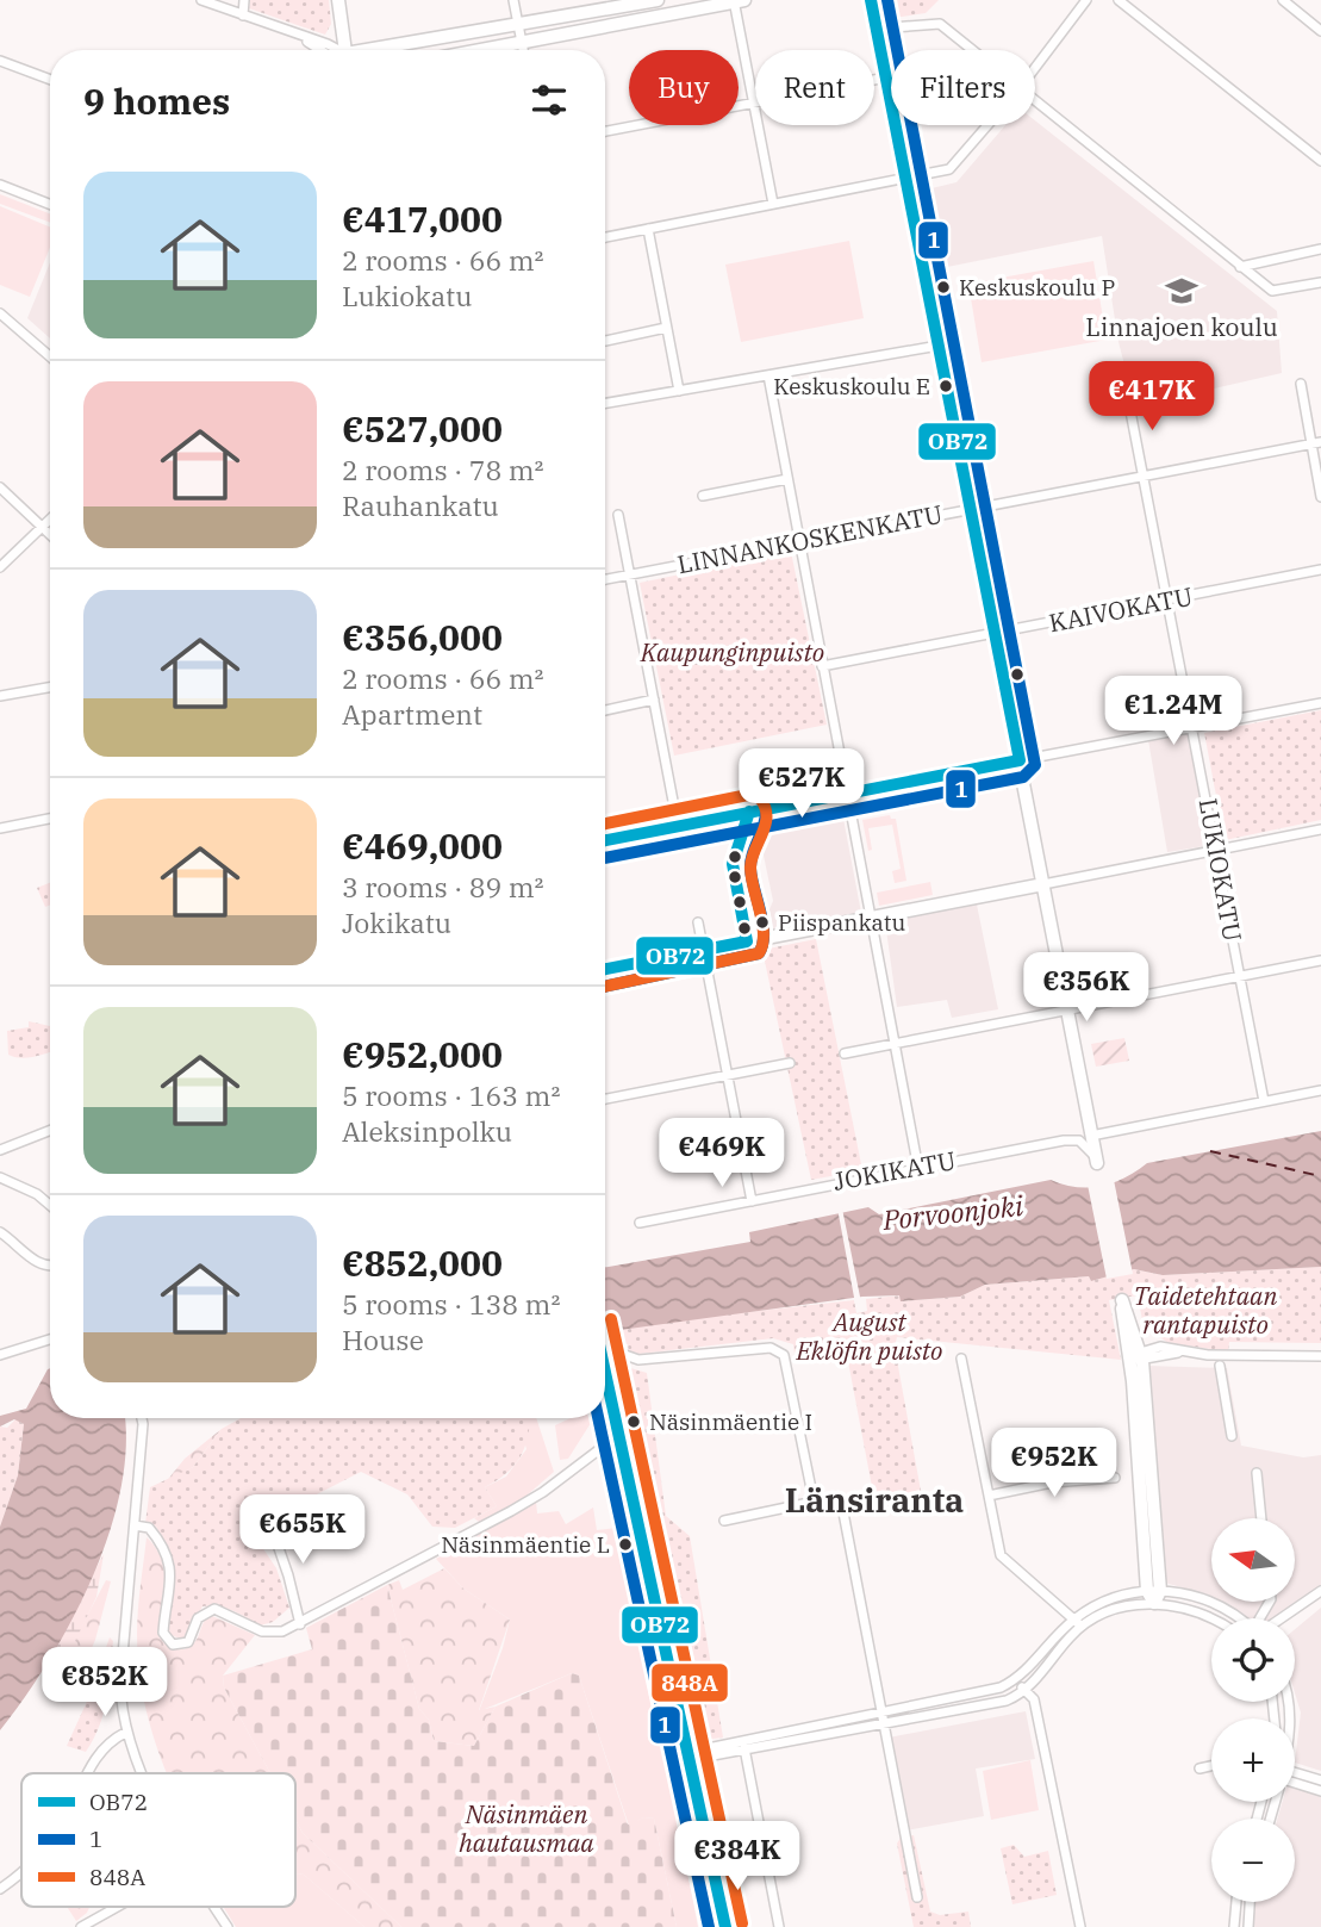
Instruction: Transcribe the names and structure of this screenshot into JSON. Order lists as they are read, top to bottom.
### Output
{
  "streets": {
    "street": [
      "LINNANKOSKENKATU",
      "KAIVOKATU",
      "LUKIOKATU",
      "JOKIKATU"
    ]
  },
  "crossings": [
    ["LINNANKOSKENKATU", "LUKIOKATU"],
    ["KAIVOKATU", "LUKIOKATU"]
  ],
  "districts": ["Länsiranta"],
  "water": ["Porvoonjoki"],
  "parks": [
    "Kaupunginpuisto",
    "Taidetehtaan rantapuisto",
    "August Eklöfin puisto",
    "Näsinmäen hautausmaa"
  ],
  "places": {
    "other": [
      "Keskuskoulu P",
      "Keskuskoulu E",
      "Piispankatu",
      "Näsinmäentie I",
      "Näsinmäentie L"
    ],
    "school or university": ["Linnajoen koulu"]
  },
  "lines": ["transit line OB72", "transit line 1", "transit line 848A"],
  "legend": ["OB72", "1", "848A"],
  "north": "left",
  "page": {
    "chip": ["Buy", "Rent", "Filters"],
    "heading": "9 homes",
    "list": [
      {
        "name": "€417,000",
        "note": "2 rooms · 66 m² · Lukiokatu"
      },
      {
        "name": "€527,000",
        "note": "2 rooms · 78 m² · Rauhankatu"
      },
      {
        "name": "€356,000",
        "note": "2 rooms · 66 m² · Apartment"
      },
      {
        "name": "€469,000",
        "note": "3 rooms · 89 m² · Jokikatu"
      },
      {
        "name": "€952,000",
        "note": "5 rooms · 163 m² · Aleksinpolku"
      },
      {
        "name": "€852,000",
        "note": "5 rooms · 138 m² · House"
      }
    ],
    "price": [
      "€417K",
      "€1.24M",
      "€527K",
      "€356K",
      "€469K",
      "€952K",
      "€655K",
      "€852K",
      "€384K"
    ],
    "map_buttons": ["+", "−"]
  }
}
